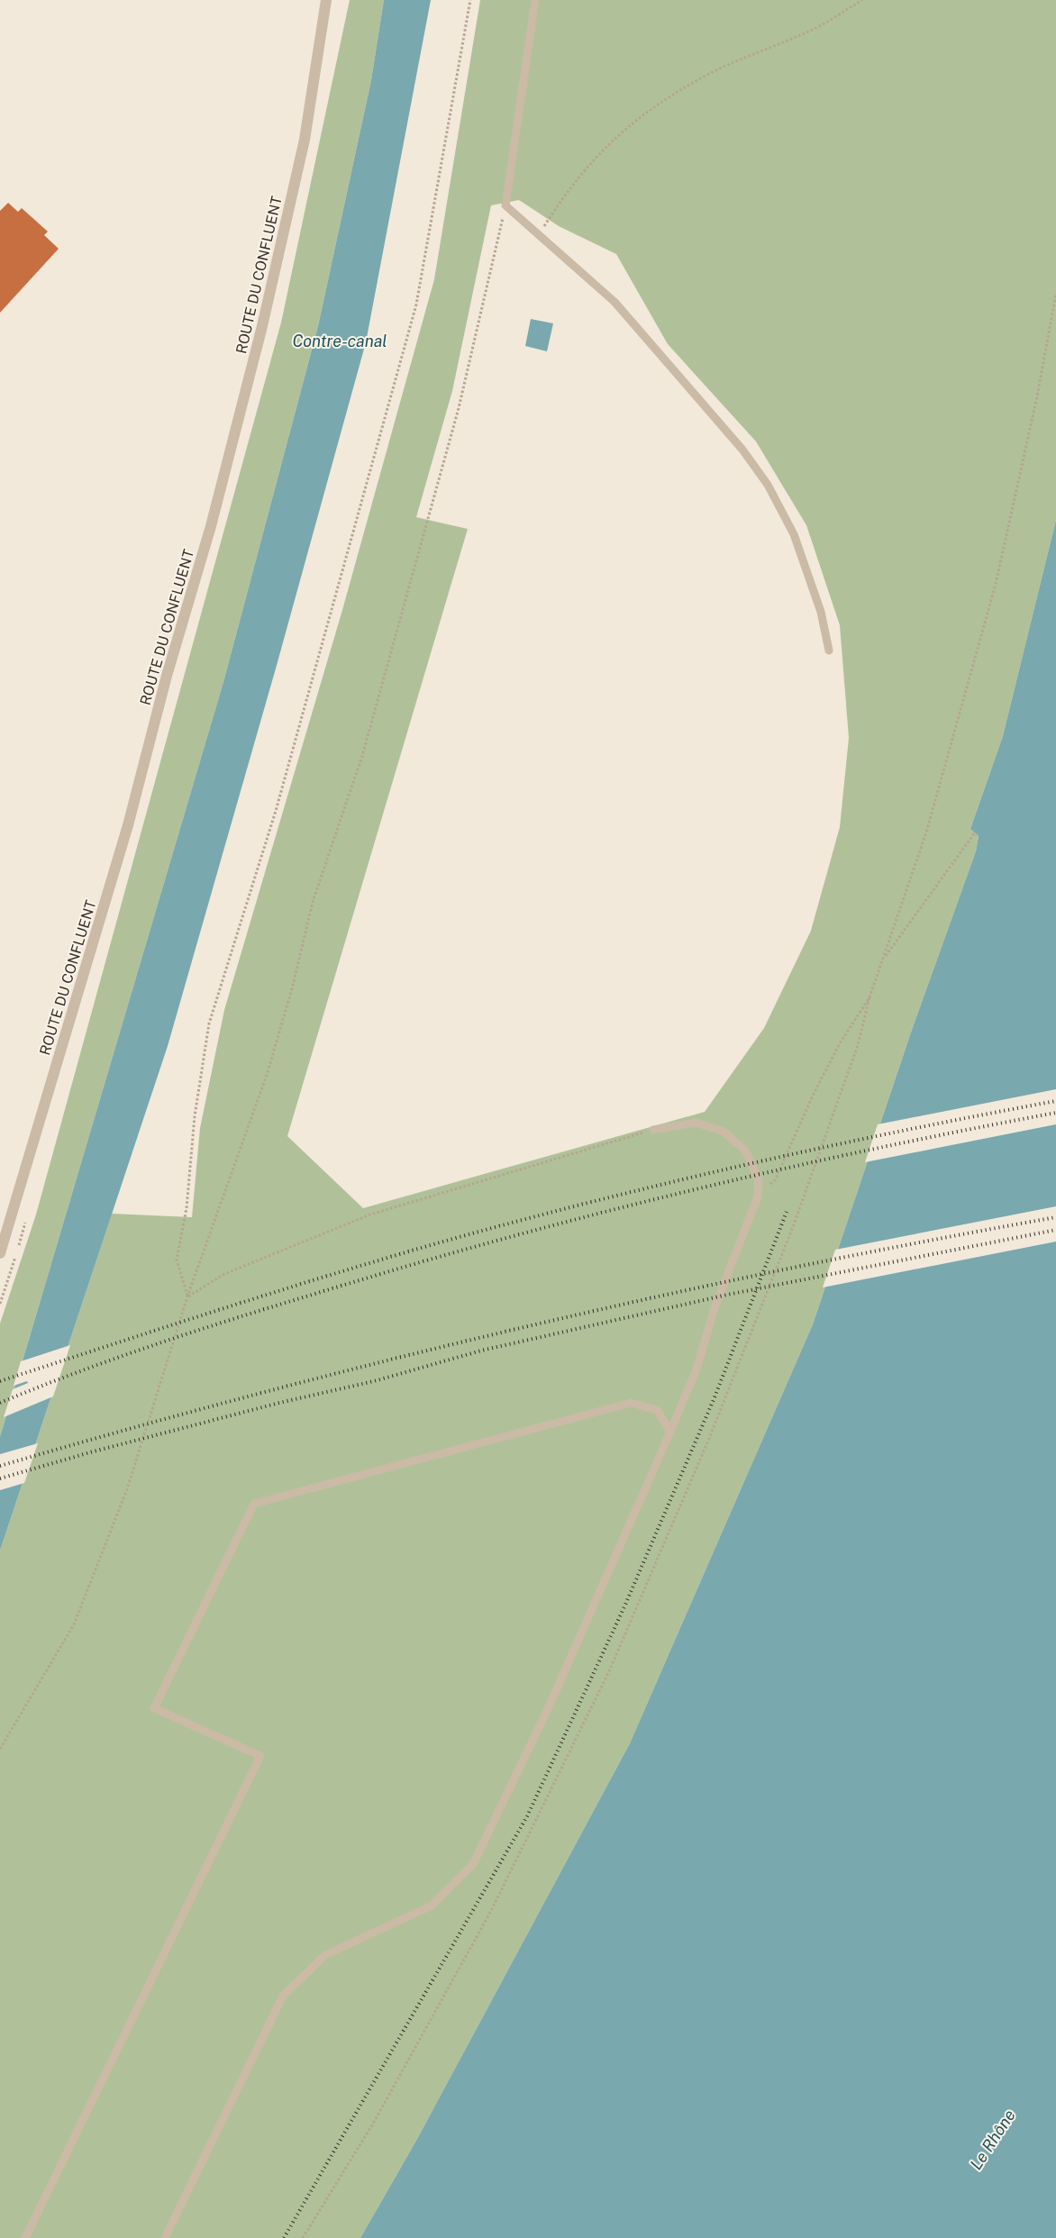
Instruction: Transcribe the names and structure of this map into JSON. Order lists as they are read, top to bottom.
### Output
{
  "streets": {
    "street": ["ROUTE DU CONFLUENT"]
  },
  "water": ["Contre-canal", "Le Rhône"]
}
